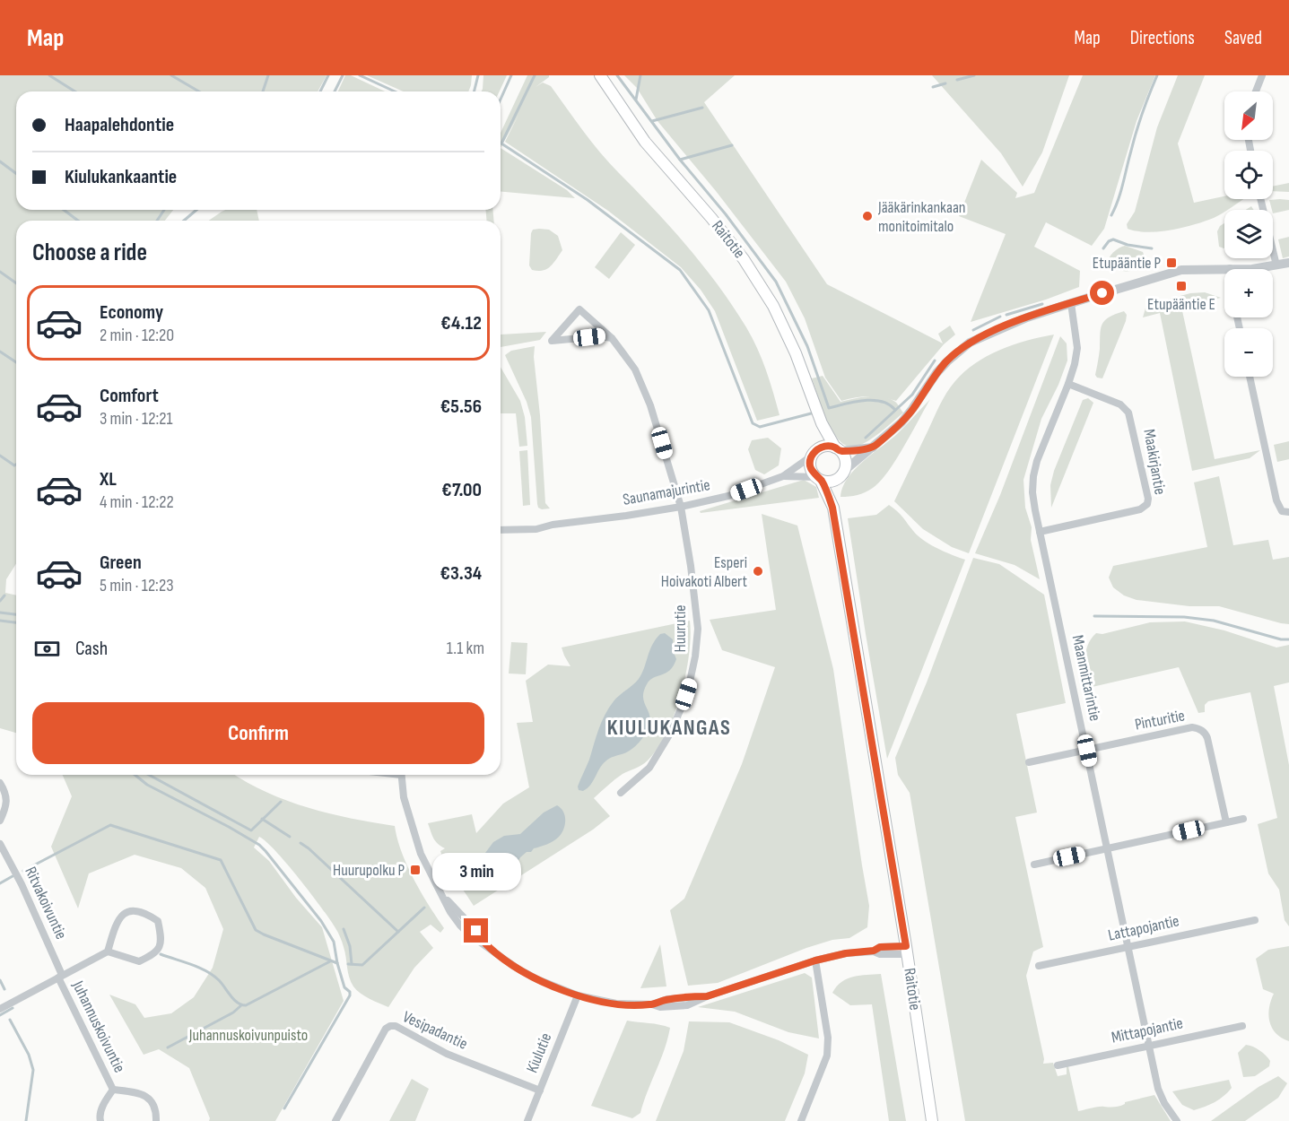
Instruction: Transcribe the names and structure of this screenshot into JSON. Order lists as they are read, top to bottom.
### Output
{
  "streets": {
    "main road": ["Raitotie"],
    "street": [
      "Maakirjantie",
      "Saunamajurintie",
      "Huurutie",
      "Maanmittarintie",
      "Pinturitie",
      "Ritvakoivuntie",
      "Lattapojantie",
      "Juhannuskoivuntie",
      "Vesipadantie",
      "Mittapojantie",
      "Kiulutie"
    ]
  },
  "crossings": [
    ["Raitotie", "Saunamajurintie"],
    ["Maakirjantie", "Maanmittarintie"],
    ["Saunamajurintie", "Huurutie"],
    ["Maanmittarintie", "Pinturitie"],
    ["Maanmittarintie", "Lattapojantie"],
    ["Maanmittarintie", "Mittapojantie"],
    ["Ritvakoivuntie", "Juhannuskoivuntie"],
    ["Vesipadantie", "Kiulutie"]
  ],
  "districts": ["KIULUKANGAS"],
  "parks": ["Juhannuskoivunpuisto"],
  "places": {
    "other": ["Jääkärinkankaan monitoimitalo", "Esperi Hoivakoti Albert"],
    "transit": ["Etupääntie P", "Etupääntie E", "Huurupolku P"]
  },
  "north": "bottom left",
  "page": {
    "header": "Map",
    "nav": ["Map", "Directions", "Saved"],
    "map_buttons": ["+", "−"],
    "banner": ["Haapalehdontie", "Kiulukankaantie"],
    "heading": "Choose a ride",
    "list": [
      {
        "name": "Economy",
        "note": "2 min · 12:20",
        "value": "€4.12"
      },
      {
        "name": "Comfort",
        "note": "3 min · 12:21",
        "value": "€5.56"
      },
      {
        "name": "XL",
        "note": "4 min · 12:22",
        "value": "€7.00"
      },
      {
        "name": "Green",
        "note": "5 min · 12:23",
        "value": "€3.34"
      }
    ],
    "pay": ["Cash", "1.1 km"],
    "buttons": "Confirm",
    "bubble": "3 min"
  }
}
